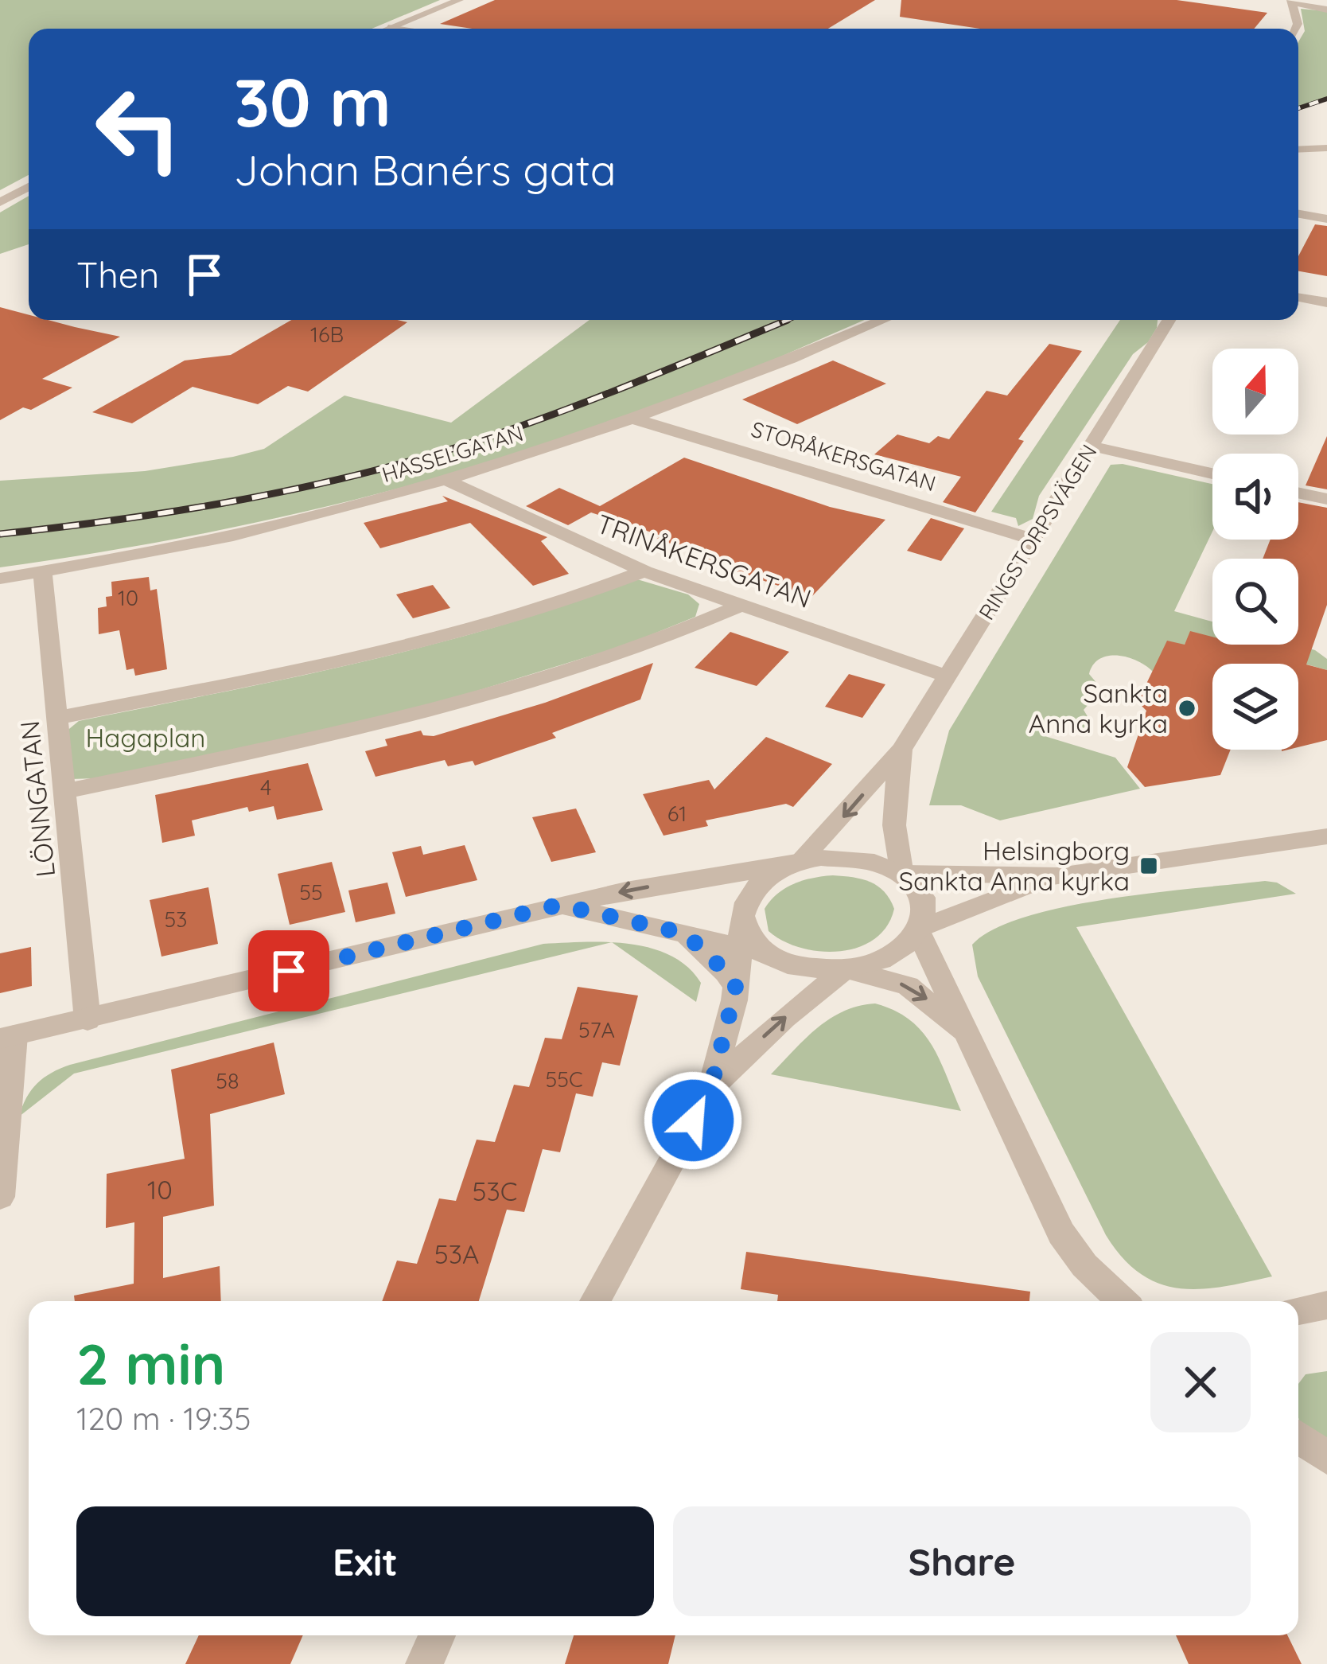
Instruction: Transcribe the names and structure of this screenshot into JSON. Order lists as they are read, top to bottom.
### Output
{
  "streets": {
    "street": [
      "HASSELGATAN",
      "STORÅKERSGATAN",
      "RINGSTORPSVÄGEN",
      "TRINÅKERSGATAN",
      "LÖNNGATAN"
    ]
  },
  "crossings": [
    ["HASSELGATAN", "STORÅKERSGATAN"],
    ["HASSELGATAN", "TRINÅKERSGATAN"],
    ["HASSELGATAN", "LÖNNGATAN"],
    ["STORÅKERSGATAN", "RINGSTORPSVÄGEN"],
    ["RINGSTORPSVÄGEN", "TRINÅKERSGATAN"]
  ],
  "parks": ["Hagaplan"],
  "places": {
    "other": ["Sankta Anna kyrka"],
    "transit": ["Helsingborg Sankta Anna kyrka"]
  },
  "house_numbers": [
    "16B",
    "10",
    "4",
    "61",
    "55",
    "53",
    "57A",
    "55C",
    "58",
    "10",
    "53C",
    "53A"
  ],
  "north": "top",
  "page": {
    "turn": ["30 m", "Johan Banérs gata"],
    "then": "Then",
    "heading": ["2 min", "120 m · 19:35"],
    "buttons": ["Exit", "Share"]
  }
}
